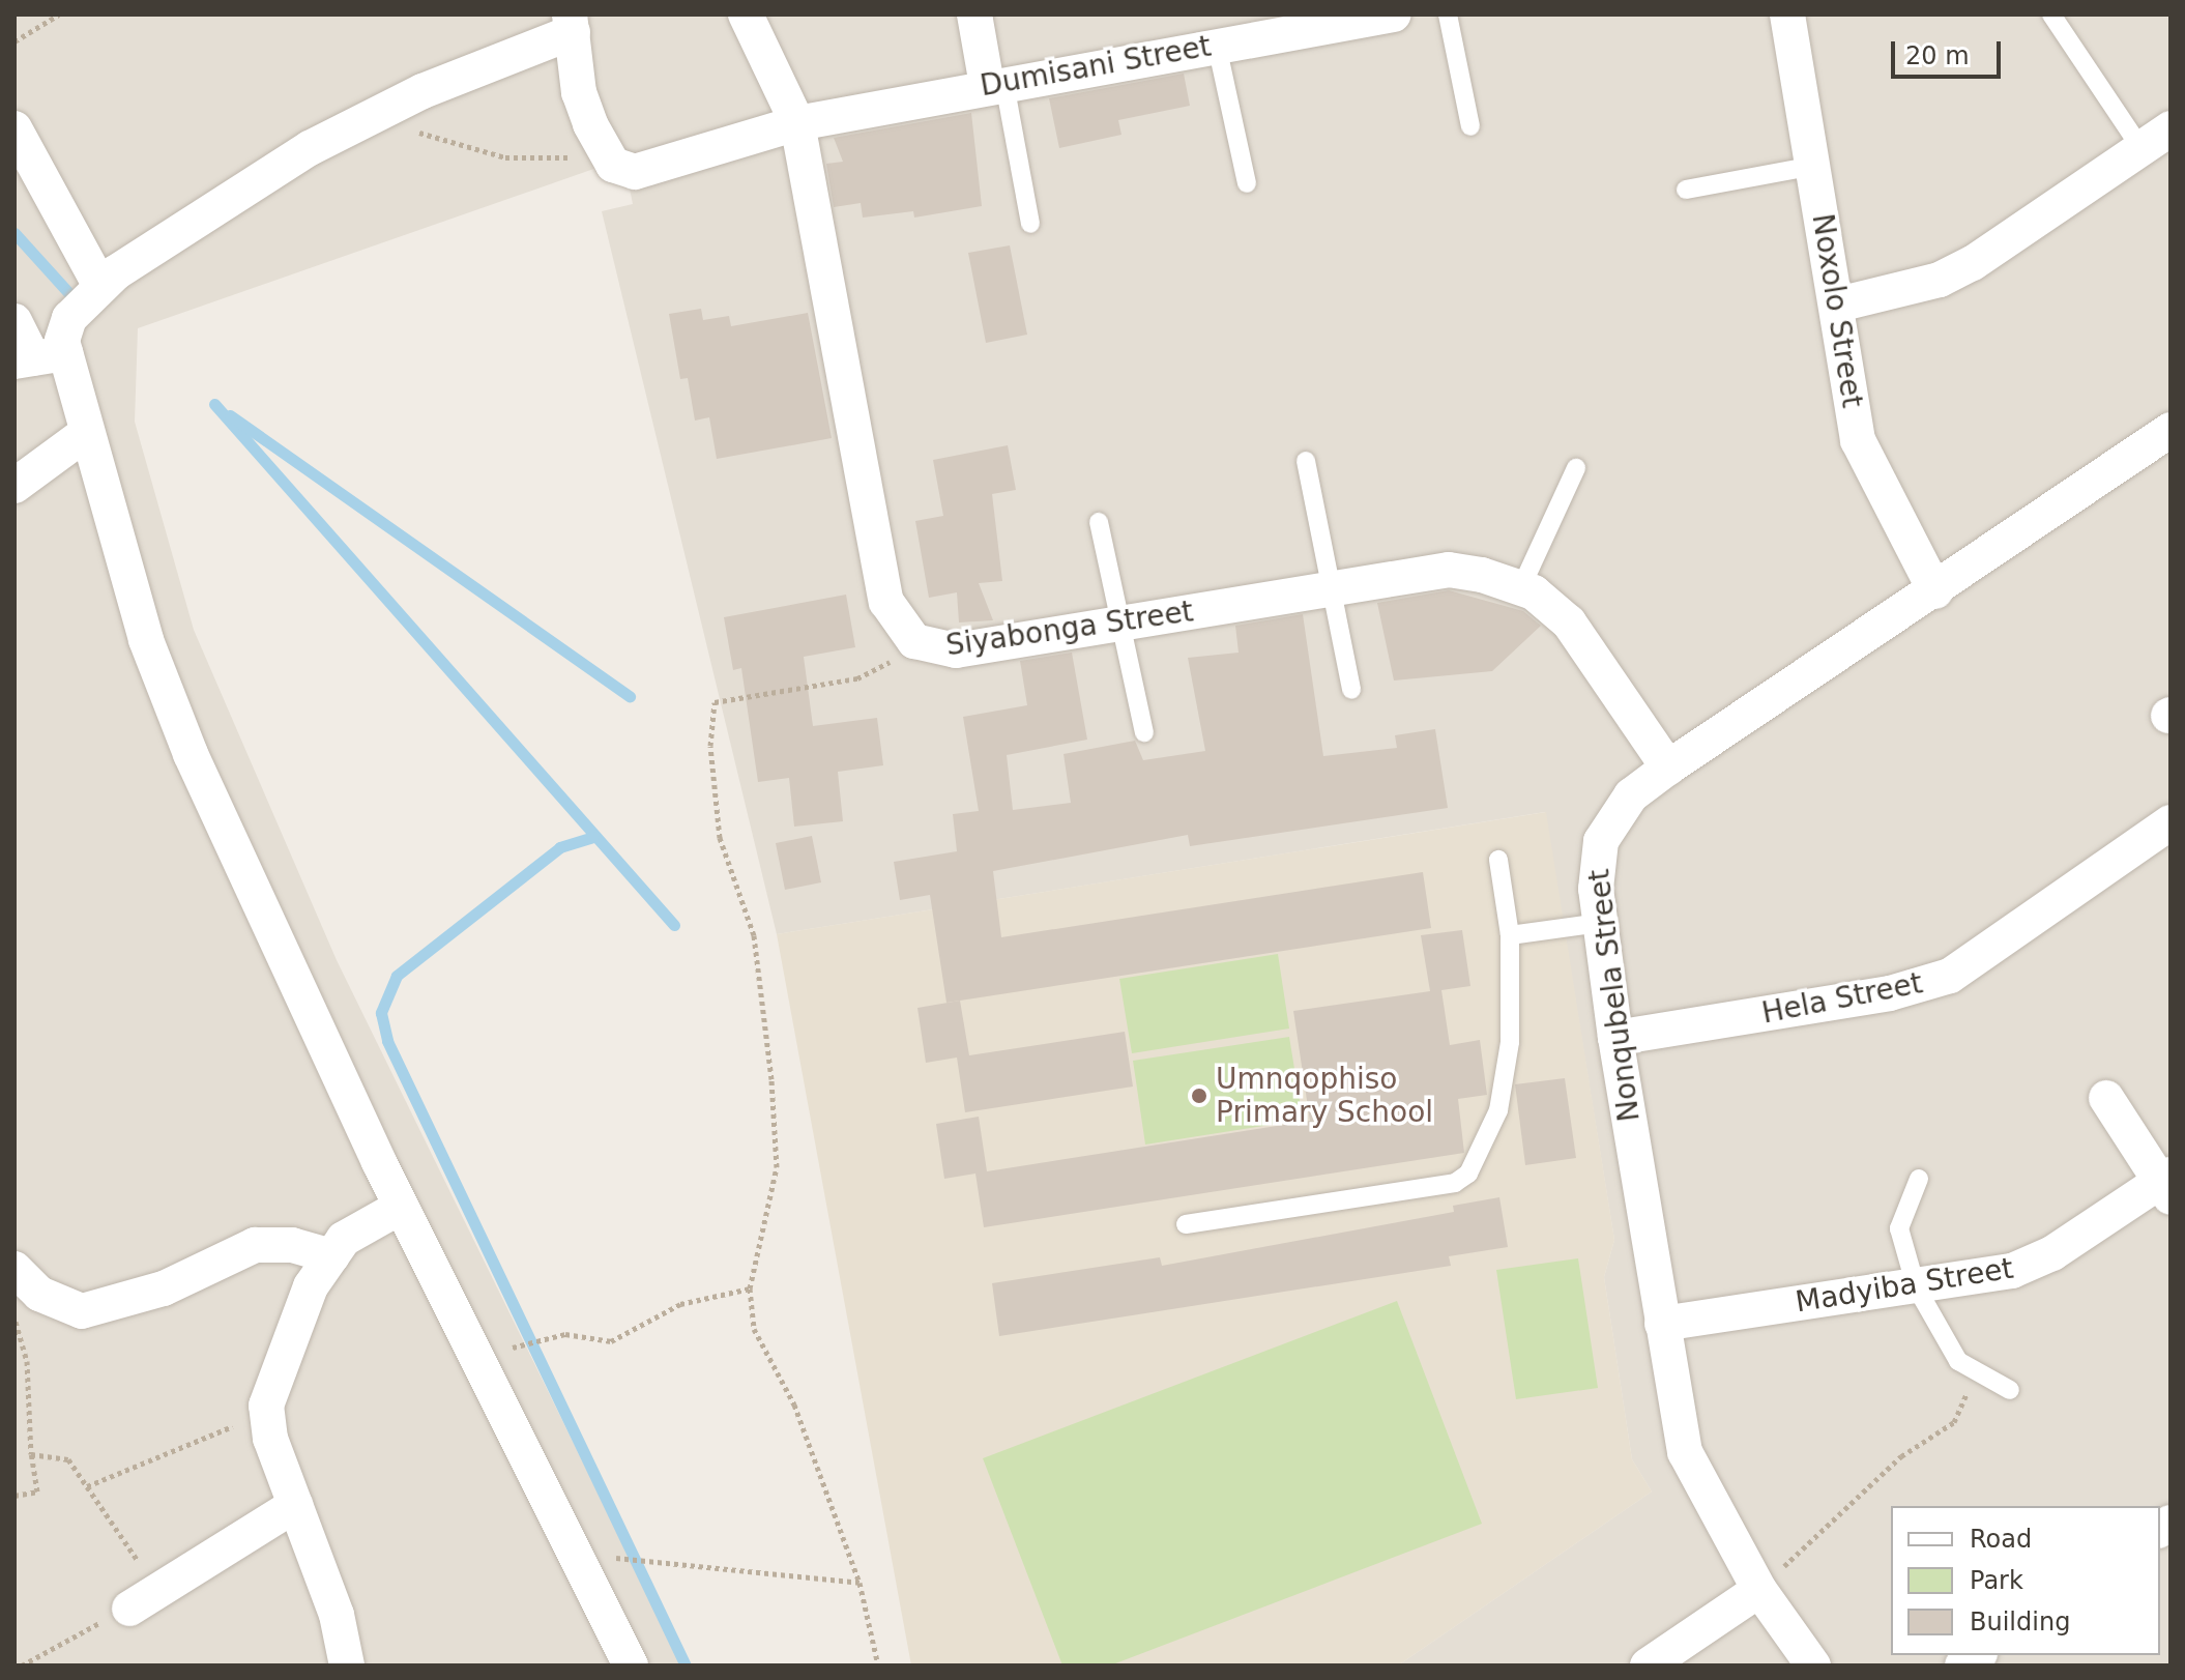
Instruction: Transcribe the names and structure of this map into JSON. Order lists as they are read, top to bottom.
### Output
{
  "streets": {
    "street": [
      "Dumisani Street",
      "Noxolo Street",
      "Siyabonga Street",
      "Nonqubela Street",
      "Hela Street",
      "Madyiba Street"
    ]
  },
  "crossings": [
    ["Dumisani Street", "Siyabonga Street"],
    ["Noxolo Street", "Nonqubela Street"],
    ["Siyabonga Street", "Nonqubela Street"],
    ["Nonqubela Street", "Hela Street"],
    ["Nonqubela Street", "Madyiba Street"]
  ],
  "places": ["Umnqophiso Primary School"],
  "legend": ["Road", "Park", "Building"],
  "scale_bar": "20 m"
}
